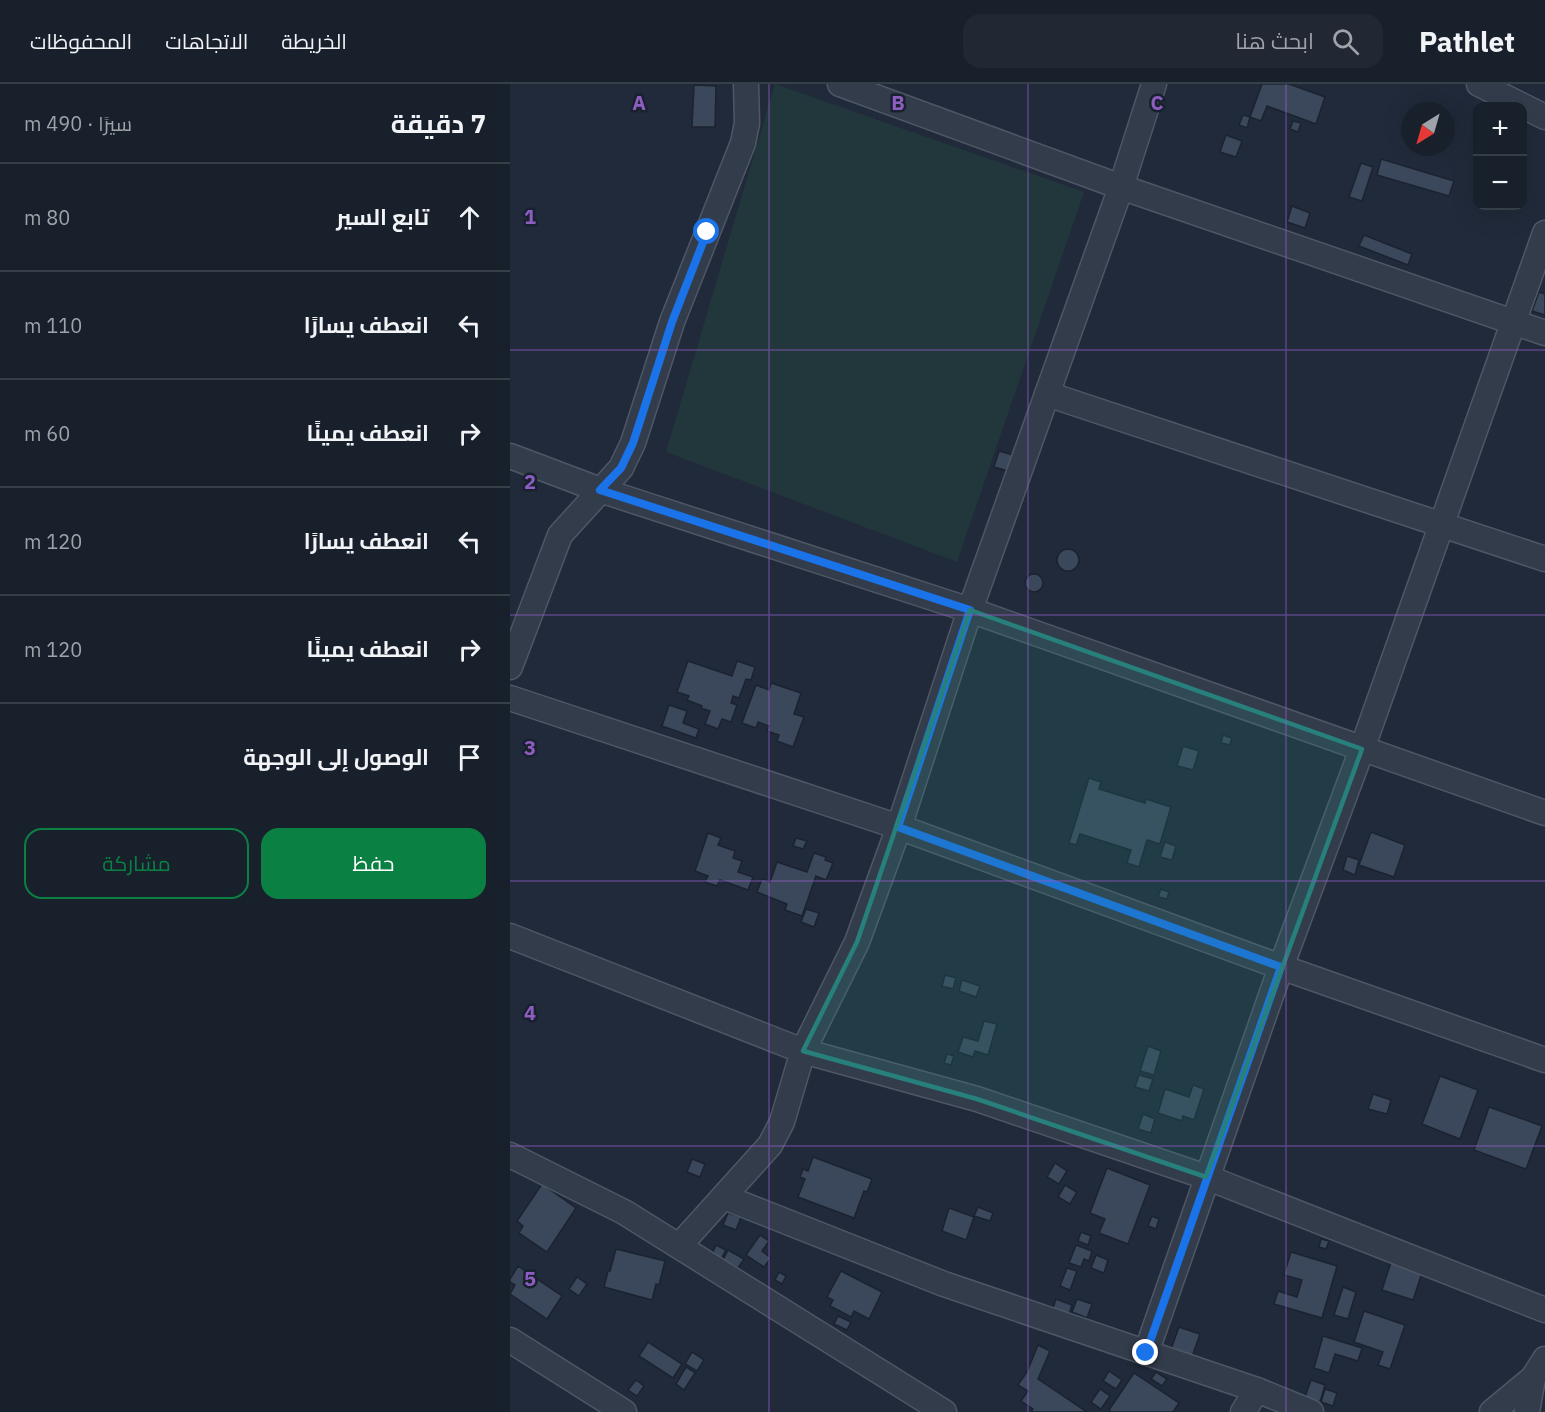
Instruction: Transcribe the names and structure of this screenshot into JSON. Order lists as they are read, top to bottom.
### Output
{
  "north": "bottom left",
  "page": {
    "header": "Pathlet",
    "search": "ابحث هنا",
    "nav": ["الخريطة", "الاتجاهات", "المحفوظات"],
    "heading": ["7 دقيقة", "سيرًا · 490 m"],
    "map_buttons": ["+", "−"],
    "list": [
      ["تابع السير", "80 m"],
      ["انعطف يسارًا", "110 m"],
      ["انعطف يمينًا", "60 m"],
      ["انعطف يسارًا", "120 m"],
      ["انعطف يمينًا", "120 m"],
      "الوصول إلى الوجهة"
    ],
    "buttons": ["حفظ", "مشاركة"]
  },
  "grid": {
    "columns": ["A", "B", "C"],
    "rows": [
      "1",
      "2",
      "3",
      "4",
      "5"
    ]
  }
}
